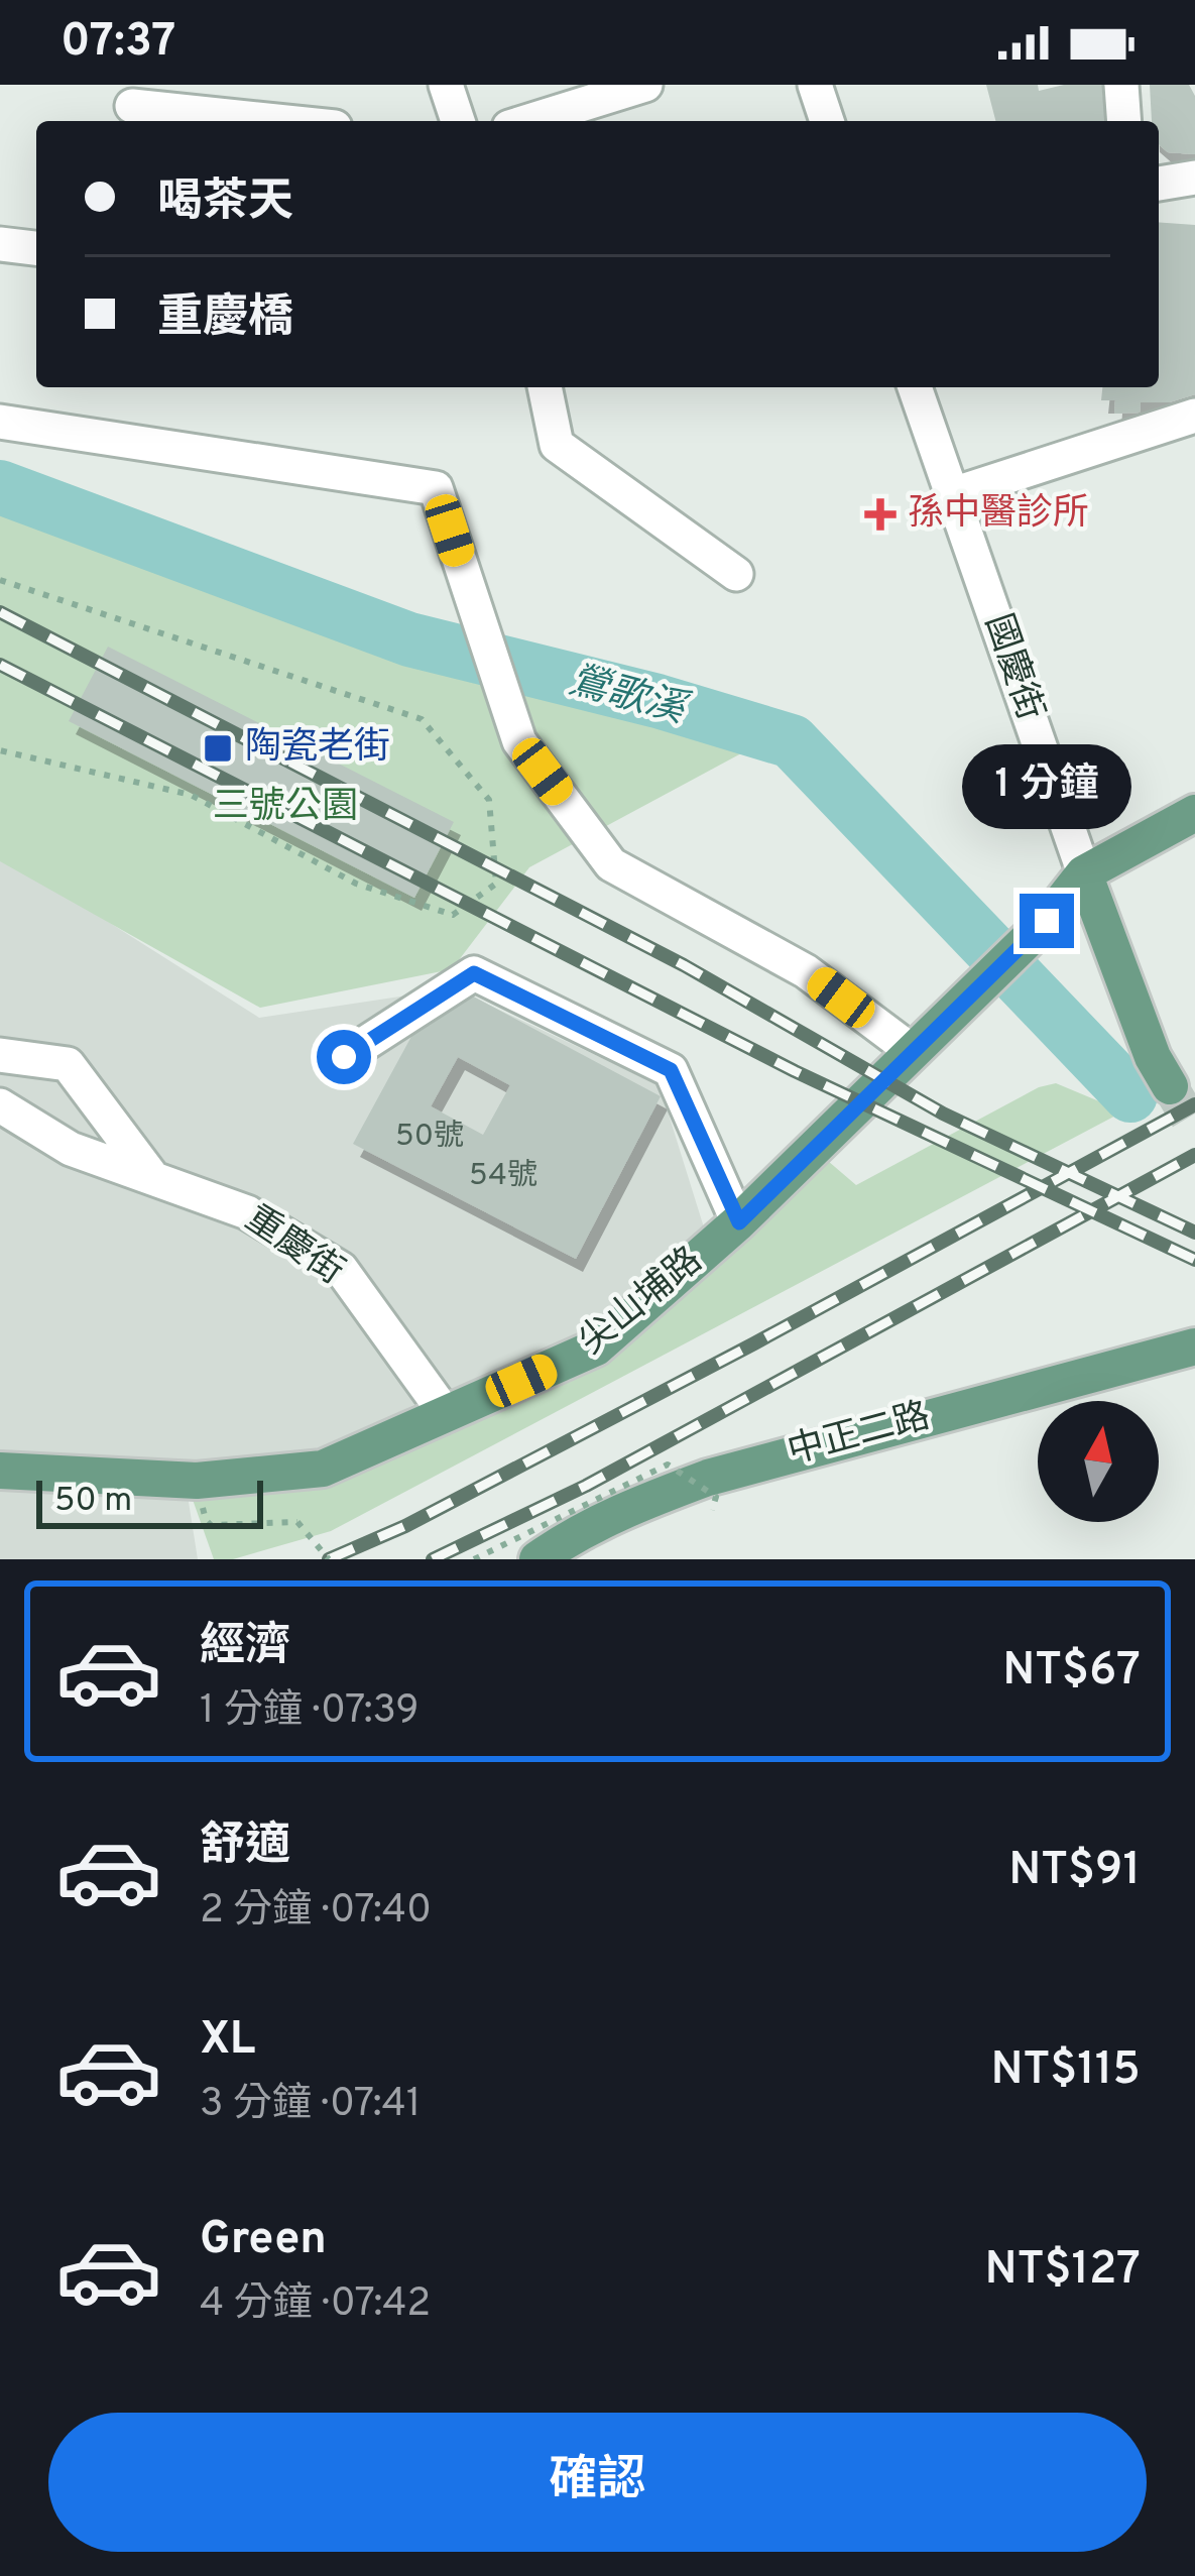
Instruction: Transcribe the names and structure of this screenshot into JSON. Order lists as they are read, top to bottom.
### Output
{
  "streets": {
    "main road": ["國慶街", "尖山埔路", "中正二路"],
    "street": ["重慶街"]
  },
  "crossings": [
    ["國慶街", "尖山埔路"],
    ["重慶街", "尖山埔路"]
  ],
  "water": ["鶯歌溪"],
  "parks": ["三號公園"],
  "places": {
    "health": ["孫中醫診所"],
    "transit": ["陶瓷老街"]
  },
  "house_numbers": ["50號", "54號"],
  "scale_bar": "50 m",
  "north": "top",
  "page": {
    "status": "07:37",
    "banner": ["喝茶天", "重慶橋"],
    "bubble": "1 分鐘",
    "scale": "50 m",
    "list": [
      {
        "name": "經濟",
        "note": "1 分鐘 · 07:39",
        "value": "NT$67"
      },
      {
        "name": "舒適",
        "note": "2 分鐘 · 07:40",
        "value": "NT$91"
      },
      {
        "name": "XL",
        "note": "3 分鐘 · 07:41",
        "value": "NT$115"
      },
      {
        "name": "Green",
        "note": "4 分鐘 · 07:42",
        "value": "NT$127"
      }
    ],
    "buttons": "確認"
  }
}
